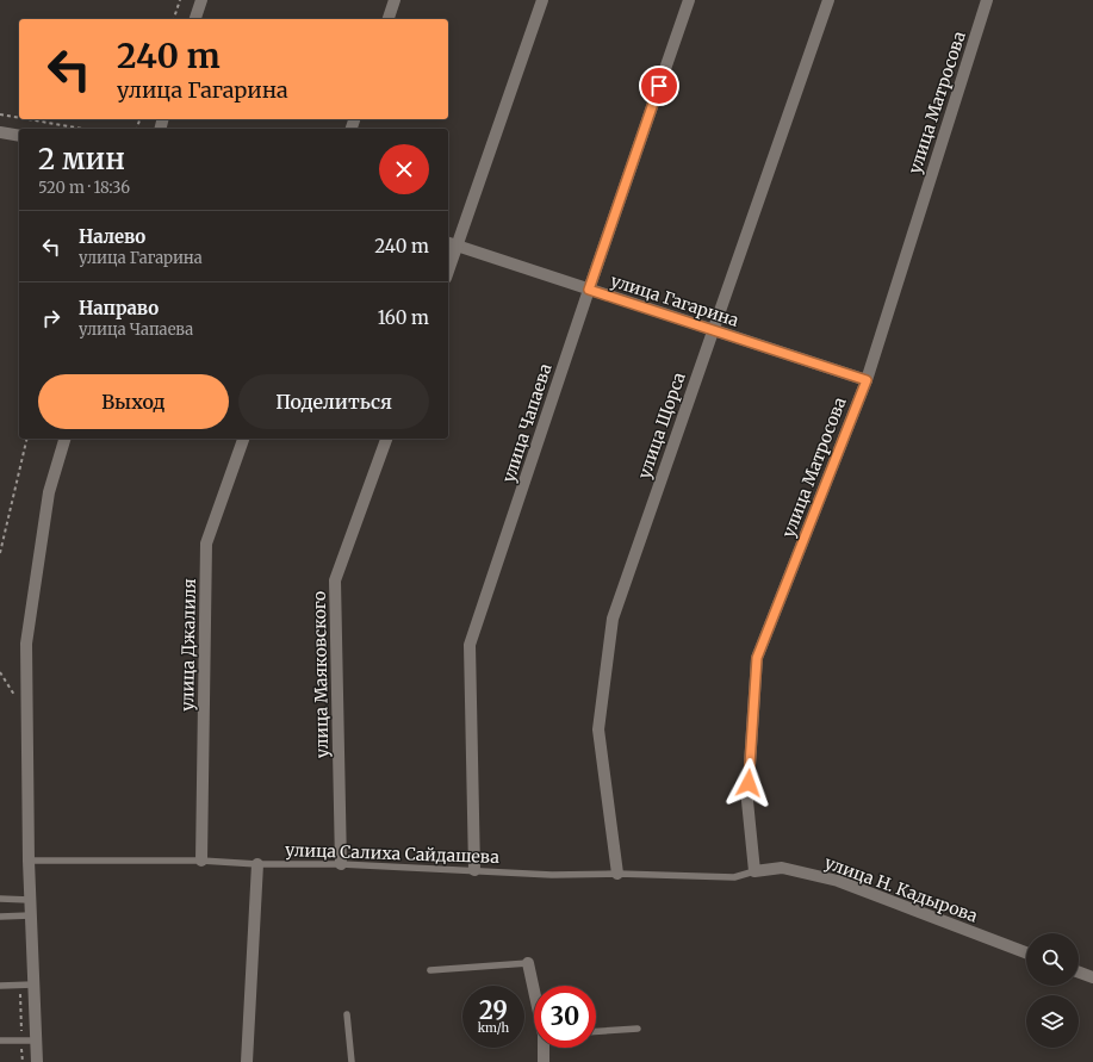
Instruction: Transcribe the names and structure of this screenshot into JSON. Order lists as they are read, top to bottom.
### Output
{
  "streets": {
    "street": [
      "улица Матросова",
      "улица Гагарина",
      "улица Чапаева",
      "улица Щорса",
      "улица Джалиля",
      "улица Маяковского",
      "улица Н. Кадырова"
    ],
    "lane": ["улица Салиха Сайдашева"]
  },
  "crossings": [
    ["улица Матросова", "улица Гагарина"],
    ["улица Матросова", "улица Салиха Сайдашева"],
    ["улица Матросова", "улица Н. Кадырова"],
    ["улица Гагарина", "улица Чапаева"],
    ["улица Гагарина", "улица Щорса"],
    ["улица Чапаева", "улица Салиха Сайдашева"],
    ["улица Щорса", "улица Салиха Сайдашева"],
    ["улица Джалиля", "улица Салиха Сайдашева"],
    ["улица Маяковского", "улица Салиха Сайдашева"],
    ["улица Салиха Сайдашева", "улица Н. Кадырова"]
  ],
  "page": {
    "turn": ["240 m", "улица Гагарина"],
    "heading": ["2 мин", "520 m · 18:36"],
    "list": [
      {
        "name": "Налево",
        "note": "улица Гагарина",
        "value": "240 m"
      },
      {
        "name": "Направо",
        "note": "улица Чапаева",
        "value": "160 m"
      }
    ],
    "buttons": ["Выход", "Поделиться"],
    "speed": "29 km/h",
    "limit": "30"
  }
}
